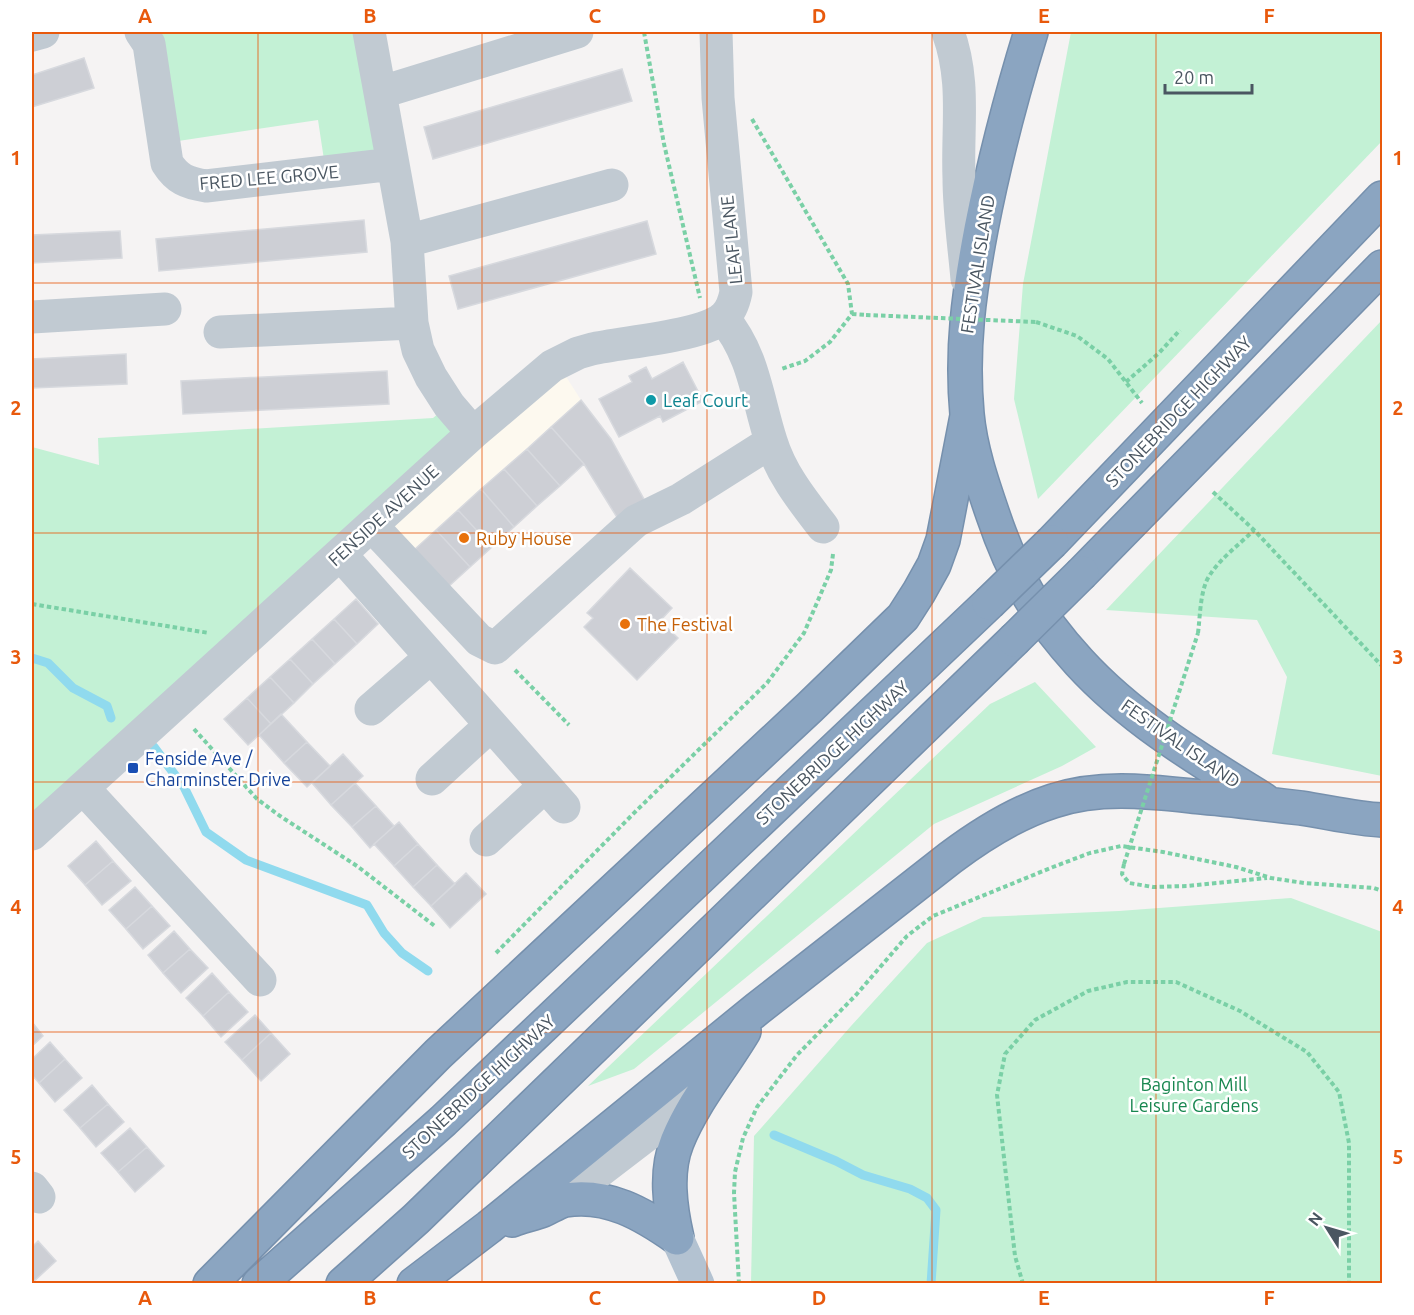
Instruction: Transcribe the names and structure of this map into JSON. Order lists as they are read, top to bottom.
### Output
{
  "streets": {
    "highway": ["FESTIVAL ISLAND", "STONEBRIDGE HIGHWAY"],
    "street": ["FRED LEE GROVE", "LEAF LANE", "FENSIDE AVENUE"]
  },
  "crossings": [
    ["LEAF LANE", "FENSIDE AVENUE"]
  ],
  "parks": ["Baginton Mill Leisure Gardens"],
  "places": {
    "other": ["Leaf Court", "Ruby House", "The Festival"],
    "transit": ["Fenside Ave / Charminster Drive"]
  },
  "scale_bar": "20 m",
  "north": "top left",
  "grid": {
    "columns": [
      "A",
      "B",
      "C",
      "D",
      "E",
      "F"
    ],
    "rows": [
      "1",
      "2",
      "3",
      "4",
      "5"
    ]
  }
}
